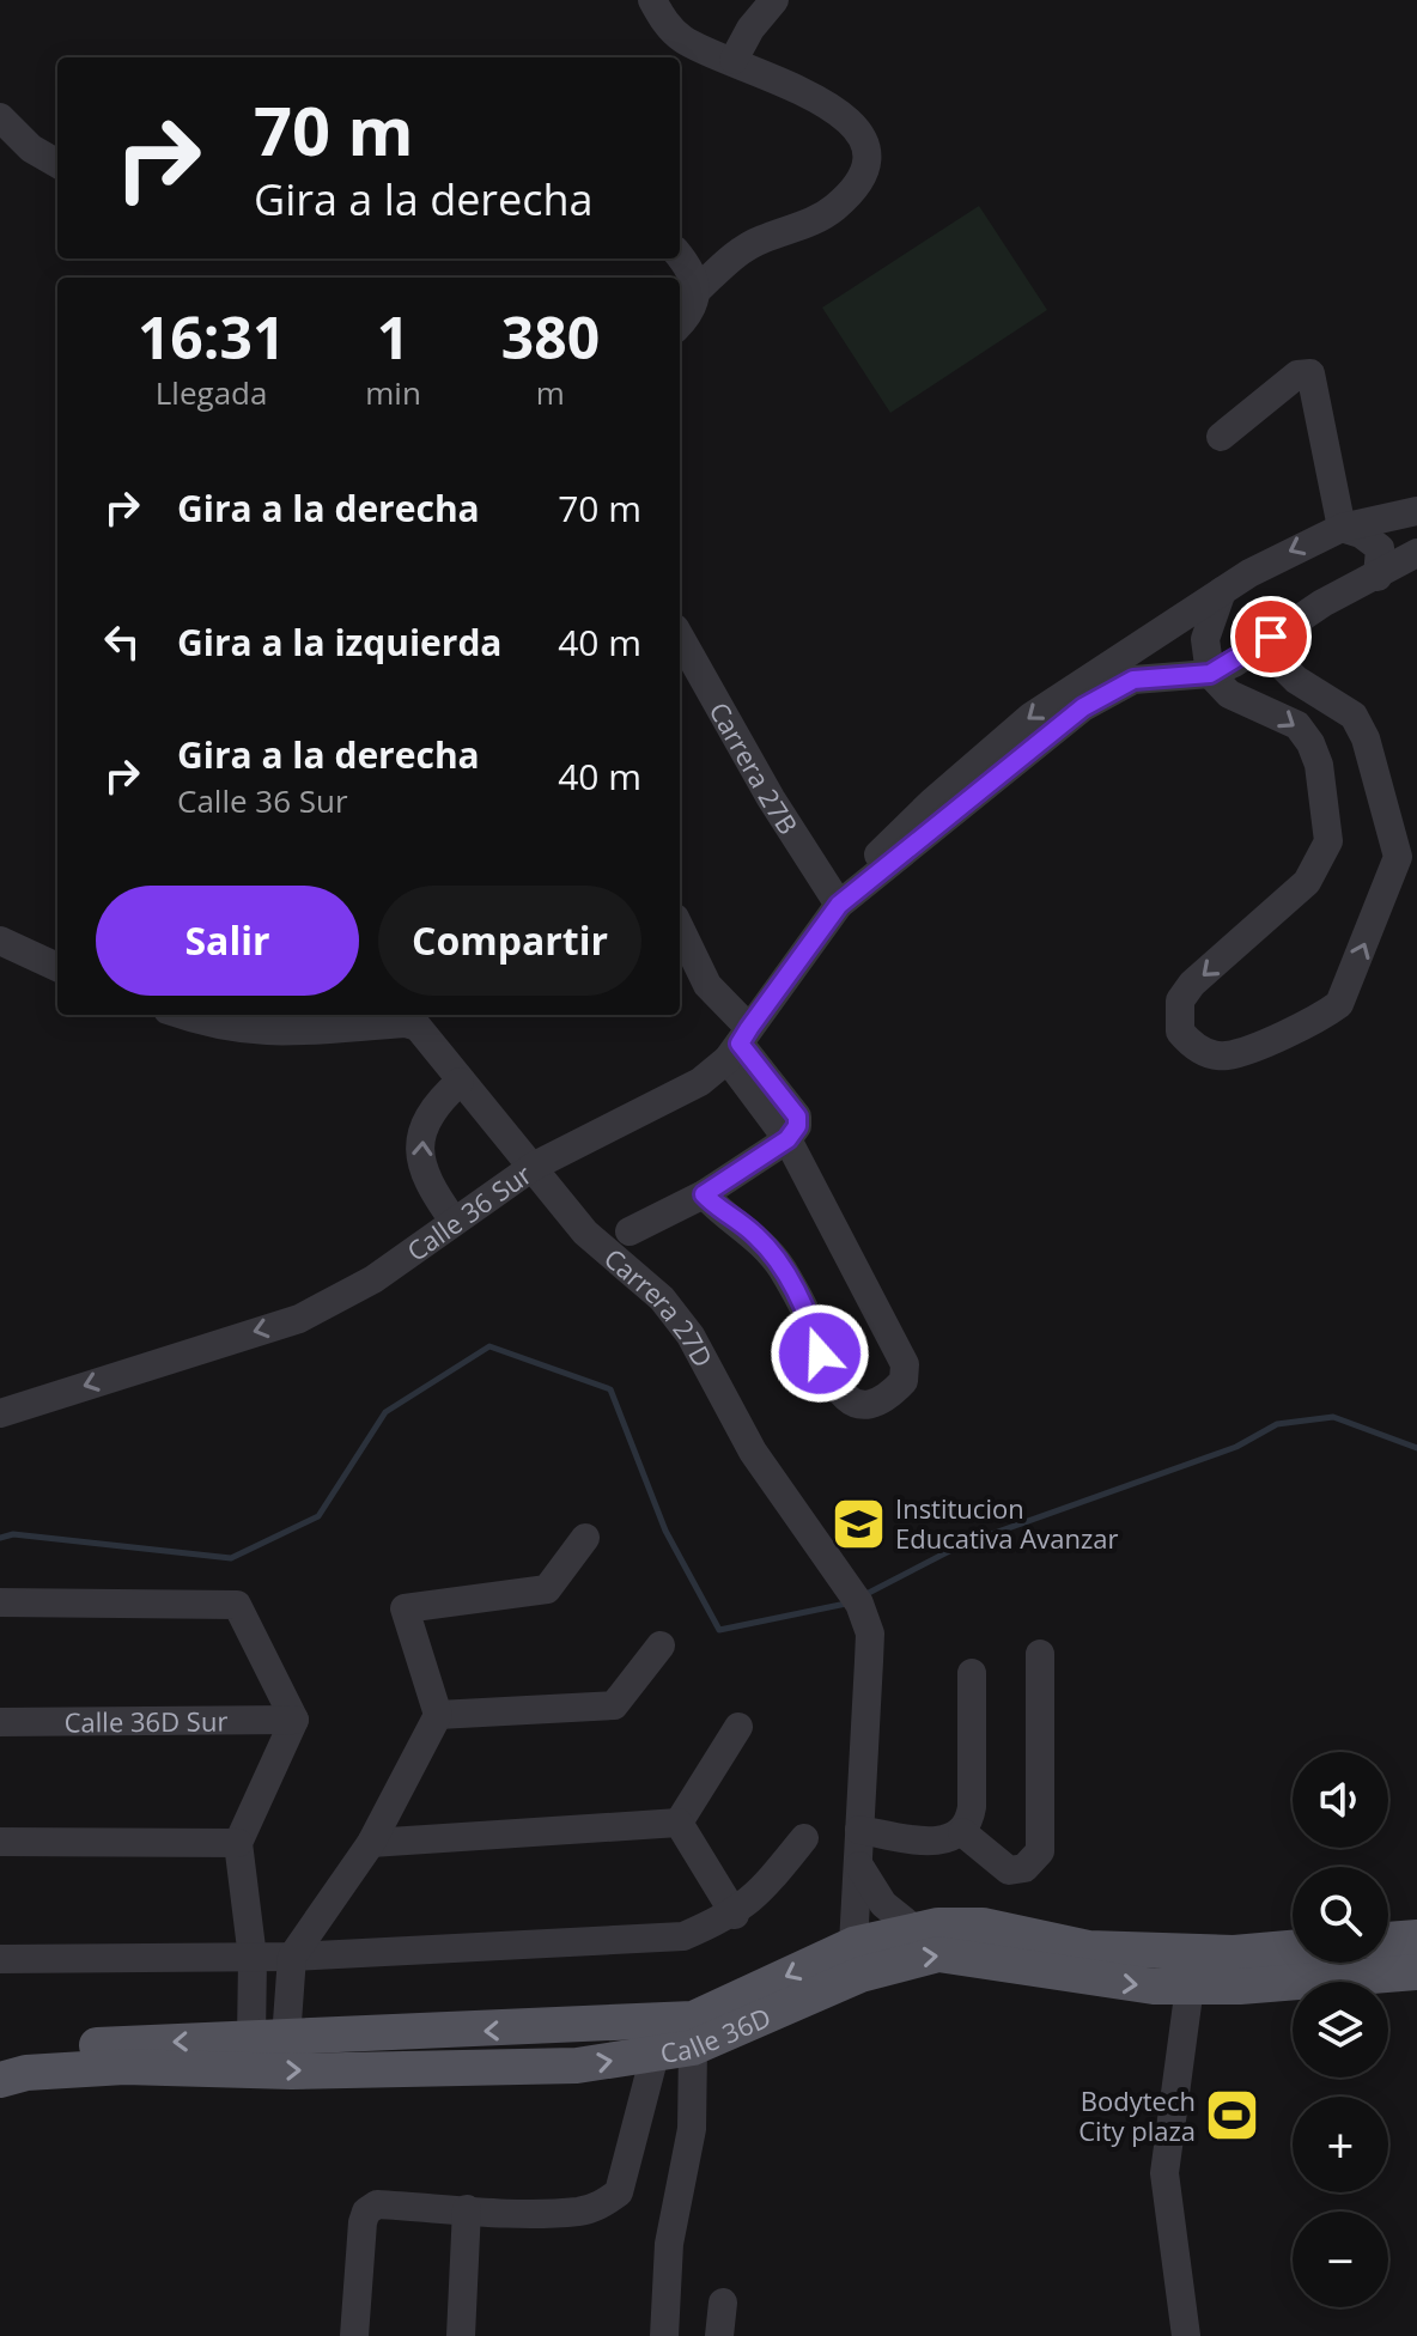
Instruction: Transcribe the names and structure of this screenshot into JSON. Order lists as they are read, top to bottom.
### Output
{
  "streets": {
    "main road": ["Calle 36D"],
    "street": [
      "Carrera 27B",
      "Calle 36 Sur",
      "Carrera 27D",
      "Calle 36D Sur"
    ]
  },
  "crossings": [
    ["Carrera 27B", "Calle 36 Sur"],
    ["Calle 36 Sur", "Carrera 27D"],
    ["Carrera 27D", "Calle 36D"]
  ],
  "places": {
    "school or university": ["Institucion Educativa Avanzar"],
    "sports": ["Bodytech City plaza"]
  },
  "page": {
    "turn": ["70 m", "Gira a la derecha"],
    "eta": [
      "16:31",
      "Llegada",
      "1",
      "min",
      "380",
      "m"
    ],
    "list": [
      {
        "name": "Gira a la derecha",
        "value": "70 m"
      },
      {
        "name": "Gira a la izquierda",
        "value": "40 m"
      },
      {
        "name": "Gira a la derecha",
        "note": "Calle 36 Sur",
        "value": "40 m"
      }
    ],
    "buttons": ["Salir", "Compartir"],
    "map_buttons": ["+", "−"]
  }
}
